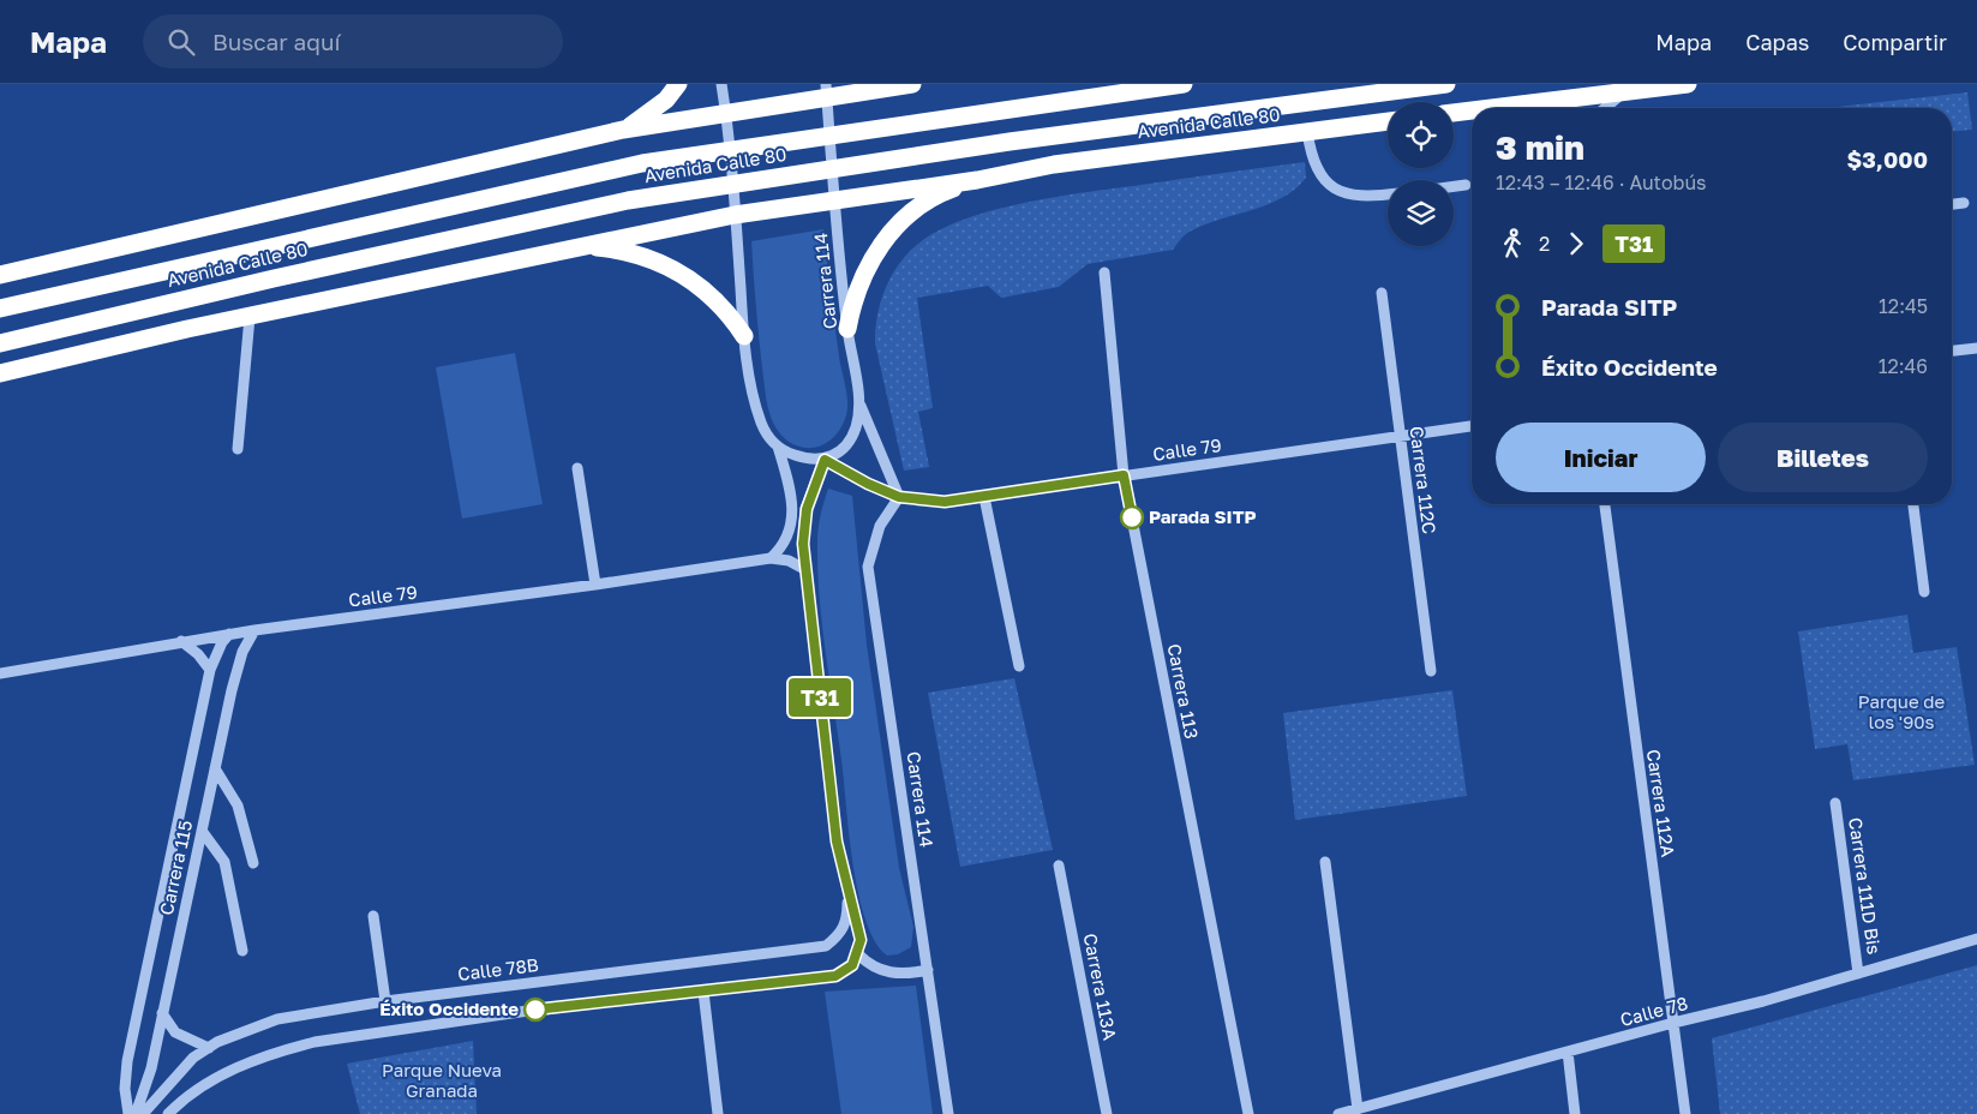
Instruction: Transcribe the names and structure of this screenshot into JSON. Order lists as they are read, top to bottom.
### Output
{
  "streets": {
    "highway": ["Avenida Calle 80"],
    "street": [
      "Carrera 114",
      "Calle 79",
      "Carrera 112C",
      "Carrera 113",
      "Carrera 112A",
      "Carrera 115",
      "Carrera 111D Bis",
      "Calle 78B",
      "Carrera 113A",
      "Calle 78"
    ]
  },
  "crossings": [
    ["Avenida Calle 80", "Carrera 114"],
    ["Carrera 114", "Calle 79"],
    ["Calle 79", "Carrera 112C"],
    ["Calle 79", "Carrera 113"],
    ["Calle 79", "Carrera 115"],
    ["Carrera 112A", "Calle 78"],
    ["Carrera 111D Bis", "Calle 78"]
  ],
  "parks": ["Parque de los '90s", "Parque Nueva Granada"],
  "places": ["Parada SITP", "Éxito Occidente"],
  "lines": ["bus line T31"],
  "page": {
    "header": "Mapa",
    "search": "Buscar aquí",
    "nav": ["Mapa", "Capas", "Compartir"],
    "on_map": "T31",
    "heading": ["3 min", "12:43 – 12:46 · Autobús", "$3,000"],
    "legs": ["2", "T31"],
    "list": [
      {
        "name": "Parada SITP",
        "value": "12:45"
      },
      {
        "name": "Éxito Occidente",
        "value": "12:46"
      }
    ],
    "buttons": ["Iniciar", "Billetes"]
  }
}
